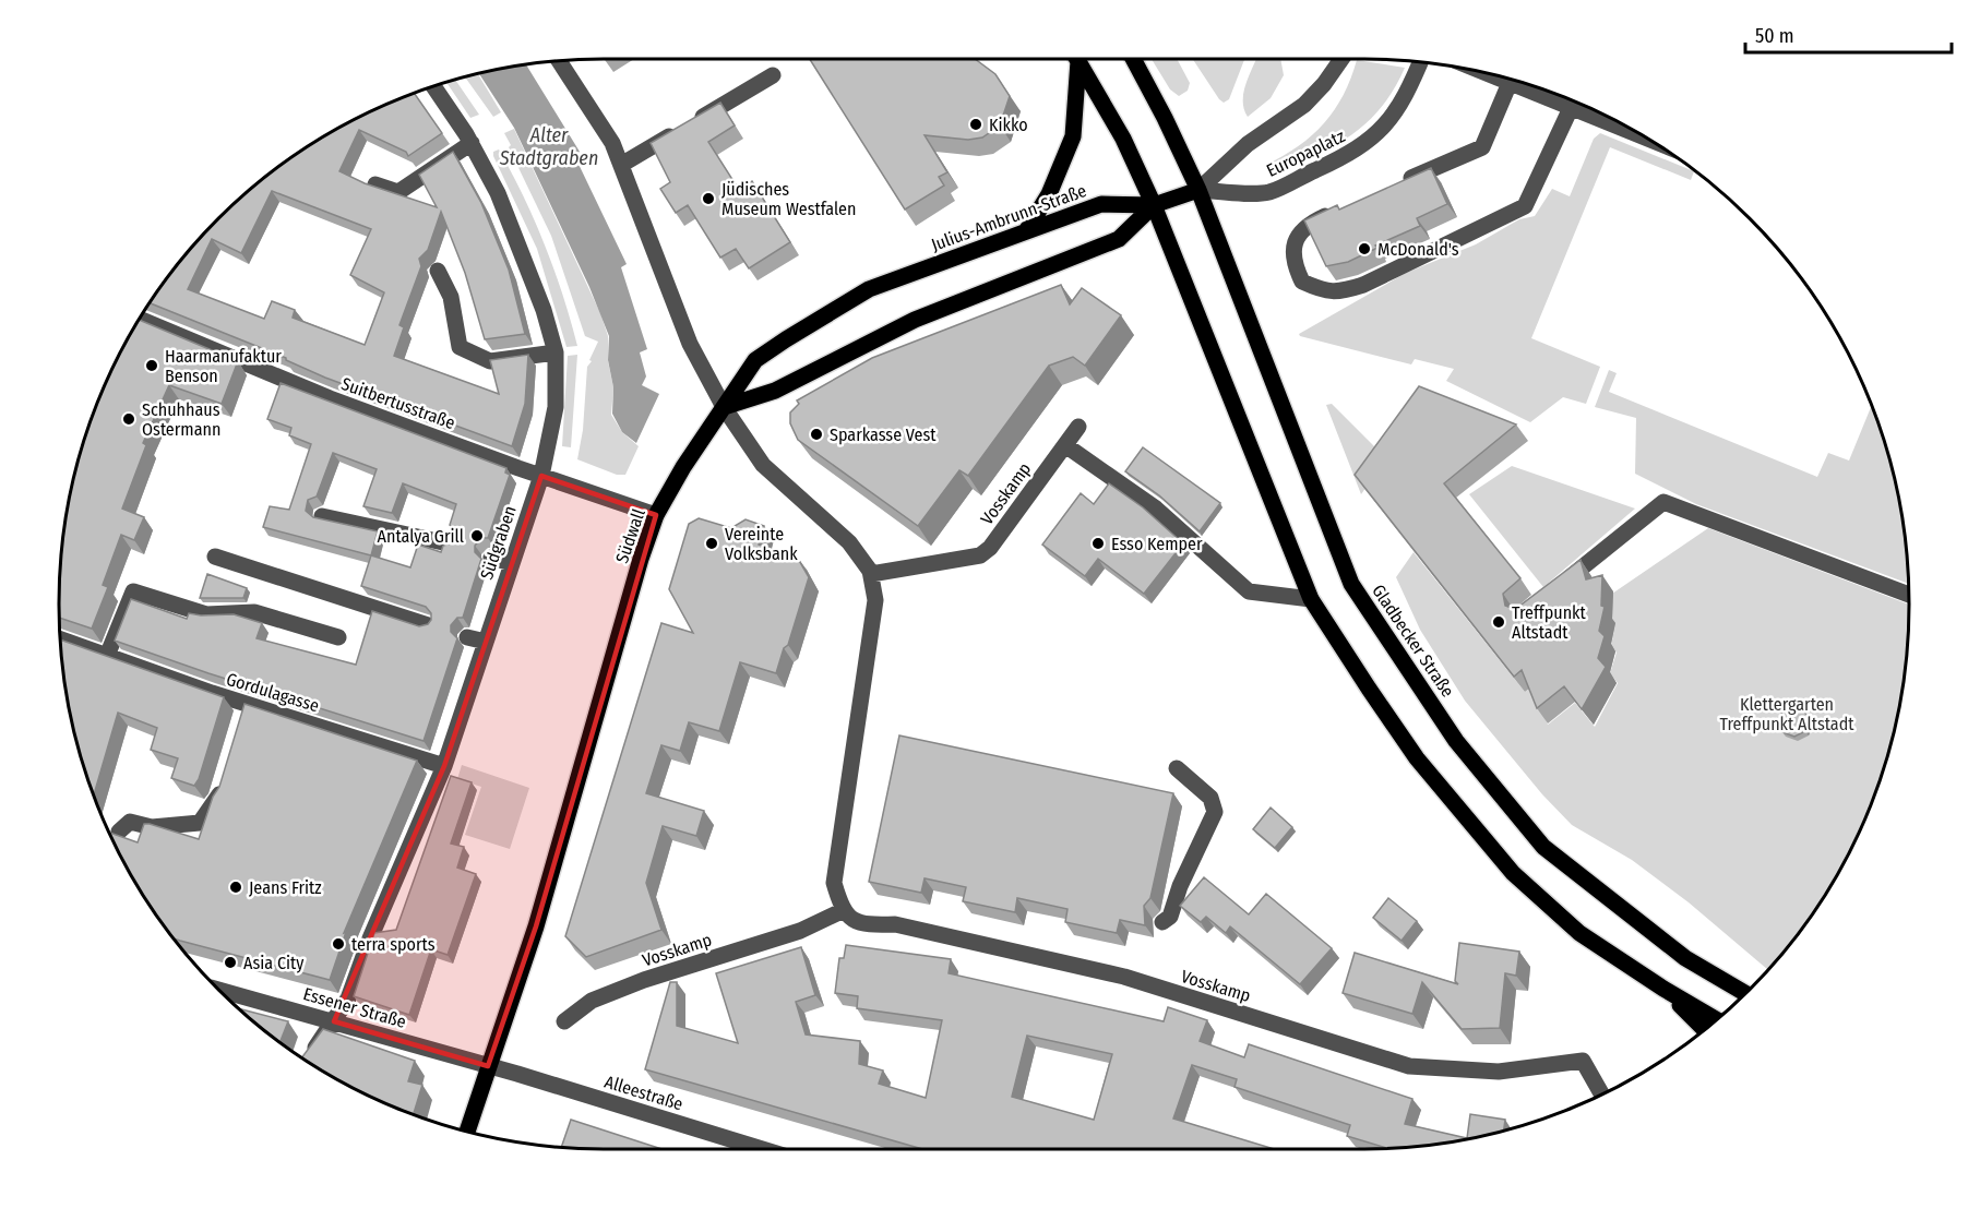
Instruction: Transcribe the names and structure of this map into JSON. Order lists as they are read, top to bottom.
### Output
{
  "streets": {
    "main road": ["Julius-Ambrunn-Straße", "Südwall", "Gladbecker Straße"],
    "street": [
      "Europaplatz",
      "Suitbertusstraße",
      "Vosskamp",
      "Südgraben",
      "Gordulagasse",
      "Essener Straße",
      "Alleestraße"
    ]
  },
  "crossings": [
    ["Europaplatz", "Gladbecker Straße"],
    ["Julius-Ambrunn-Straße", "Südwall"],
    ["Suitbertusstraße", "Südwall"],
    ["Suitbertusstraße", "Südgraben"],
    ["Südwall", "Essener Straße"],
    ["Südwall", "Alleestraße"],
    ["Südgraben", "Gordulagasse"],
    ["Südgraben", "Essener Straße"],
    ["Essener Straße", "Alleestraße"]
  ],
  "water": ["Alter Stadtgraben"],
  "parks": ["Klettergarten Treffpunkt Altstadt"],
  "places": [
    "Kikko",
    "Jüdisches Museum Westfalen",
    "McDonald's",
    "Haarmanufaktur Benson",
    "Schuhhaus Ostermann",
    "Sparkasse Vest",
    "Antalya Grill",
    "Vereinte Volksbank",
    "Esso Kemper",
    "Treffpunkt Altstadt",
    "Jeans Fritz",
    "terra sports",
    "Asia City"
  ],
  "scale_bar": "50 m"
}
